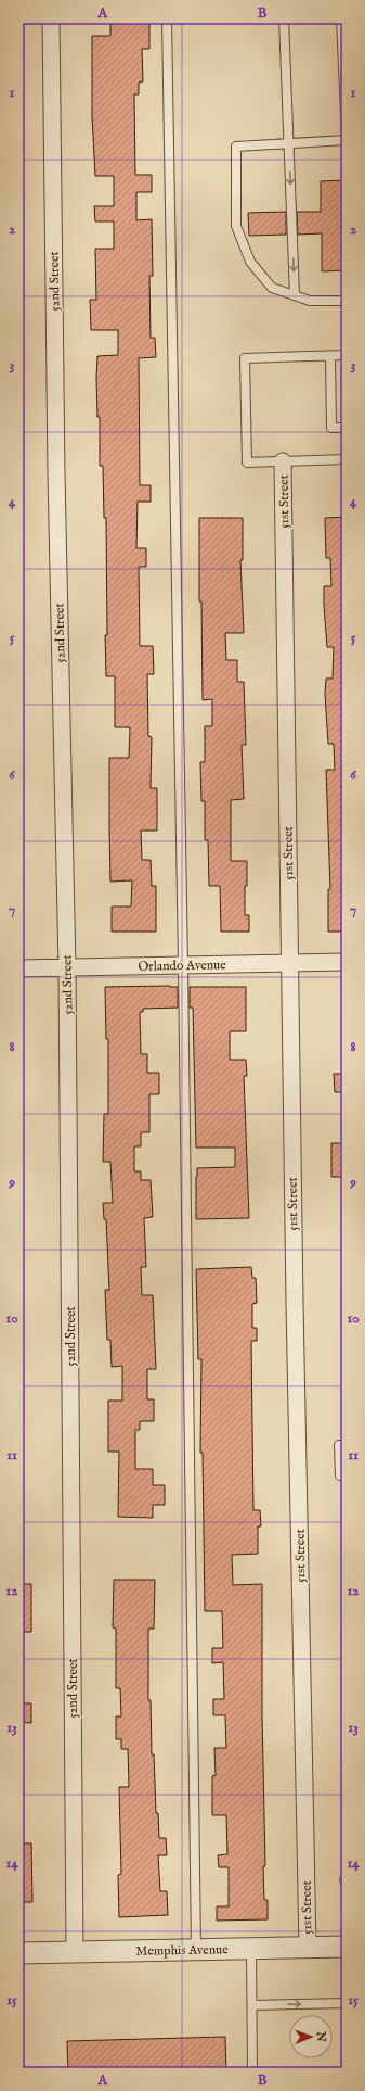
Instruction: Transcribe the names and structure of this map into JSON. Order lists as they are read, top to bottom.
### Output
{
  "streets": {
    "street": [
      "52nd Street",
      "51st Street",
      "Orlando Avenue",
      "Memphis Avenue"
    ]
  },
  "crossings": [
    ["52nd Street", "Orlando Avenue"],
    ["52nd Street", "Memphis Avenue"],
    ["51st Street", "Orlando Avenue"],
    ["51st Street", "Memphis Avenue"]
  ],
  "north": "right",
  "grid": {
    "columns": ["A", "B"],
    "rows": [
      "1",
      "2",
      "3",
      "4",
      "5",
      "6",
      "7",
      "8",
      "9",
      "10",
      "11",
      "12",
      "13",
      "14",
      "15"
    ]
  }
}
